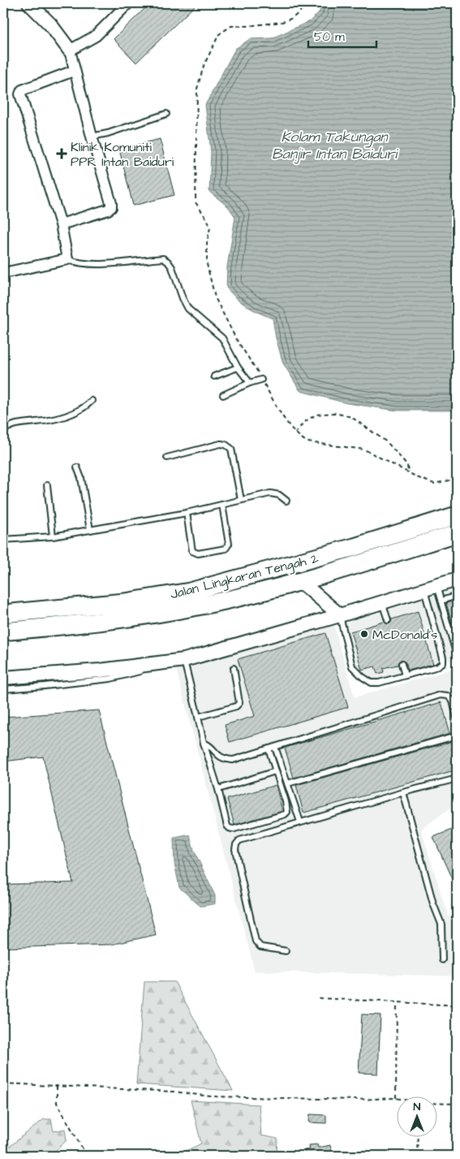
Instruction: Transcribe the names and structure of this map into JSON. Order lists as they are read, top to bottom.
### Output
{
  "streets": {
    "highway": ["Jalan Lingkaran Tengah 2"]
  },
  "water": ["Kolam Takungan Banjir Intan Baiduri"],
  "places": {
    "health": ["Klinik Komuniti PPR Intan Baiduri"],
    "other": ["McDonald's"]
  },
  "scale_bar": "50 m",
  "north": "top"
}
